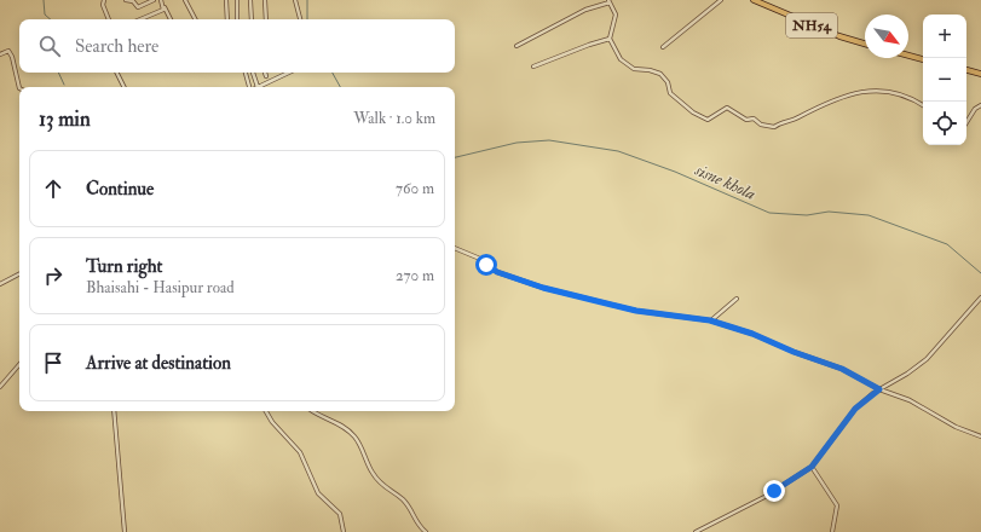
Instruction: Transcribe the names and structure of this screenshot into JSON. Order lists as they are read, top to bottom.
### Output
{
  "streets": {
    "main road": ["NH54"]
  },
  "water": ["sisne khola"],
  "north": "bottom right",
  "page": {
    "map_buttons": ["+", "−"],
    "search": "Search here",
    "heading": ["13 min", "Walk · 1.0 km"],
    "list": [
      ["Continue", "760 m"],
      ["Turn right", "Bhaisahi - Hasipur road", "270 m"],
      "Arrive at destination"
    ]
  }
}
